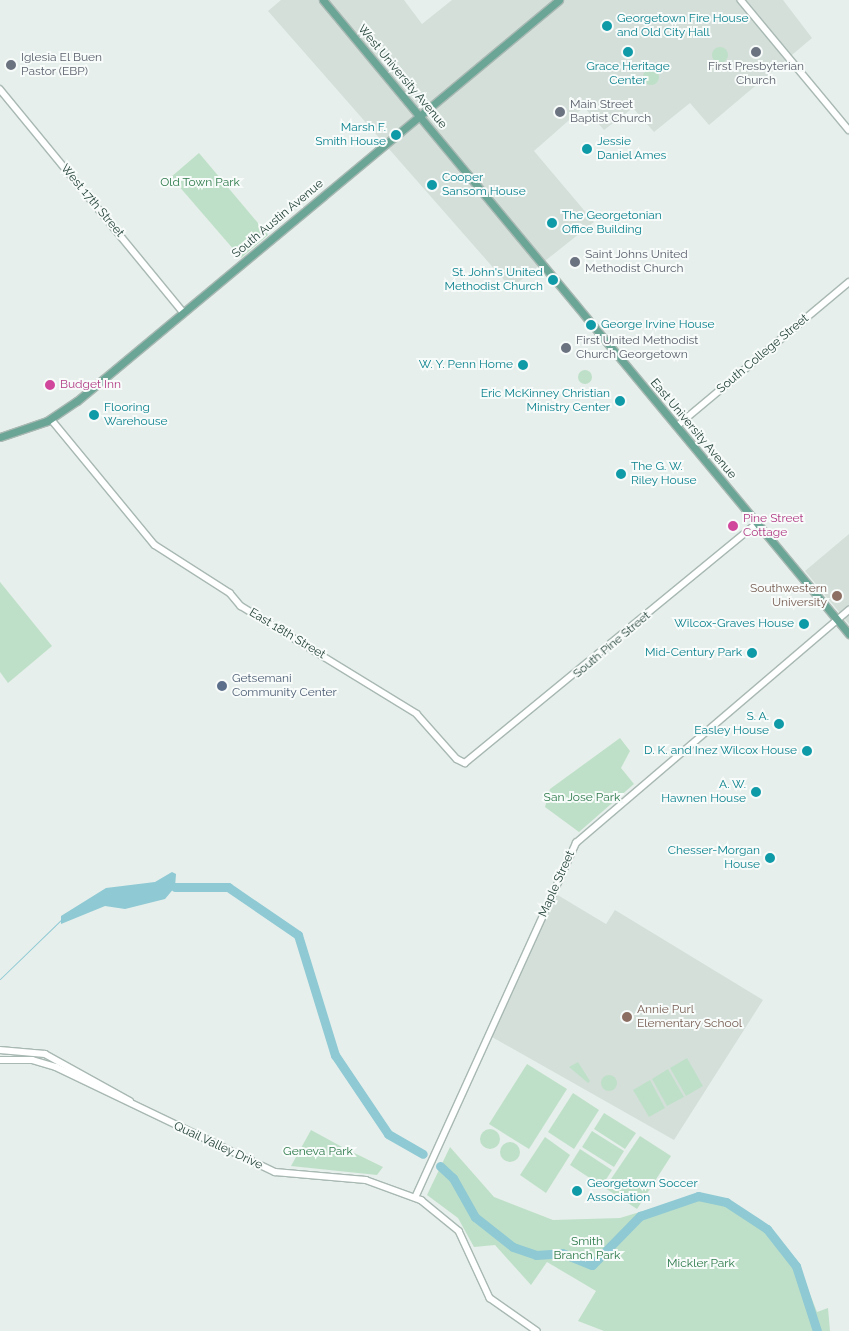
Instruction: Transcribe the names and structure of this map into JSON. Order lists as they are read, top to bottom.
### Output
{
  "streets": {
    "main road": ["West University Avenue", "South Austin Avenue", "East University Avenue"],
    "street": [
      "West 17th Street",
      "South College Street",
      "East 18th Street",
      "South Pine Street",
      "Maple Street",
      "Quail Valley Drive"
    ]
  },
  "crossings": [
    ["West University Avenue", "South Austin Avenue"],
    ["West University Avenue", "East University Avenue"],
    ["West 17th Street", "South Austin Avenue"],
    ["South Austin Avenue", "East 18th Street"],
    ["South College Street", "East University Avenue"],
    ["East University Avenue", "South Pine Street"],
    ["East University Avenue", "Maple Street"],
    ["East 18th Street", "South Pine Street"],
    ["Maple Street", "Quail Valley Drive"]
  ],
  "parks": [
    "Old Town Park",
    "San Jose Park",
    "Geneva Park",
    "Smith Branch Park",
    "Mickler Park"
  ],
  "places": [
    "Georgetown Fire House and Old City Hall",
    "Grace Heritage Center",
    "First Presbyterian Church",
    "Iglesia El Buen Pastor (EBP)",
    "Main Street Baptist Church",
    "Marsh F. Smith House",
    "Jessie Daniel Ames",
    "Cooper Sansom House",
    "The Georgetonian Office Building",
    "Saint Johns United Methodist Church",
    "St. John's United Methodist Church",
    "George Irvine House",
    "First United Methodist Church Georgetown",
    "W. Y. Penn Home",
    "Budget Inn",
    "Eric McKinney Christian Ministry Center",
    "Flooring Warehouse",
    "The G. W. Riley House",
    "Pine Street Cottage",
    "Southwestern University",
    "Wilcox-Graves House",
    "Mid-Century Park",
    "Getsemani Community Center",
    "S. A. Easley House",
    "D. K. and Inez Wilcox House",
    "A. W. Hawnen House",
    "Chesser-Morgan House",
    "Annie Purl Elementary School",
    "Georgetown Soccer Association"
  ]
}
